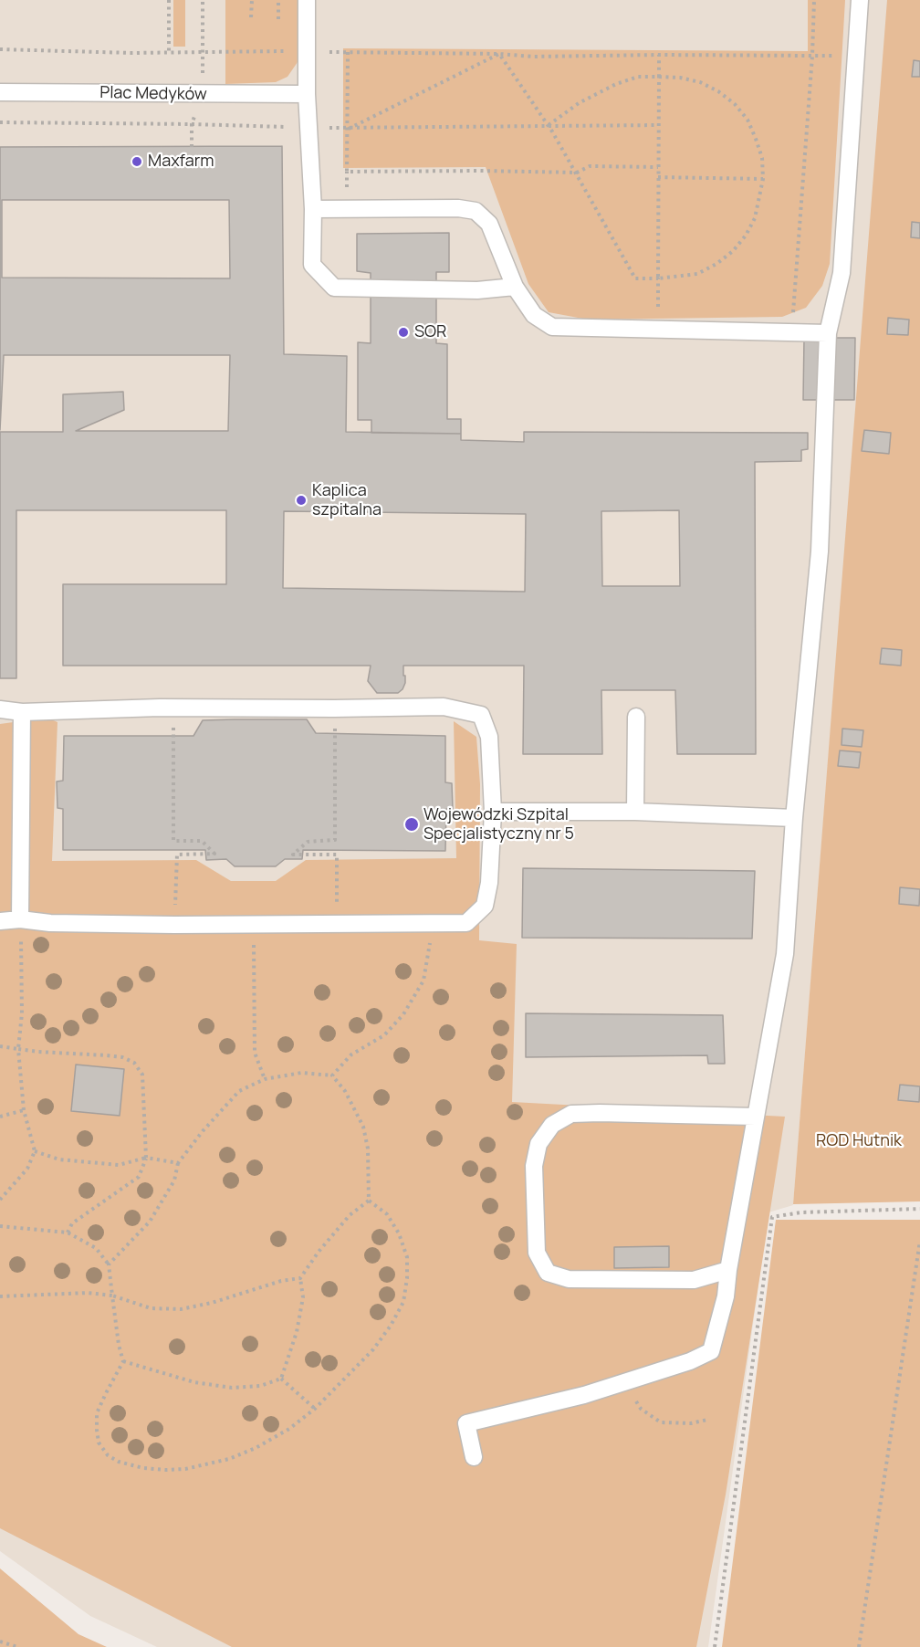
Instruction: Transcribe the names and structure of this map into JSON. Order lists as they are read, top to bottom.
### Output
{
  "streets": {
    "lane": ["Plac Medyków"]
  },
  "parks": ["ROD Hutnik"],
  "places": [
    "Maxfarm",
    "SOR",
    "Kaplica szpitalna",
    "Wojewódzki Szpital Specjalistyczny nr 5"
  ]
}
